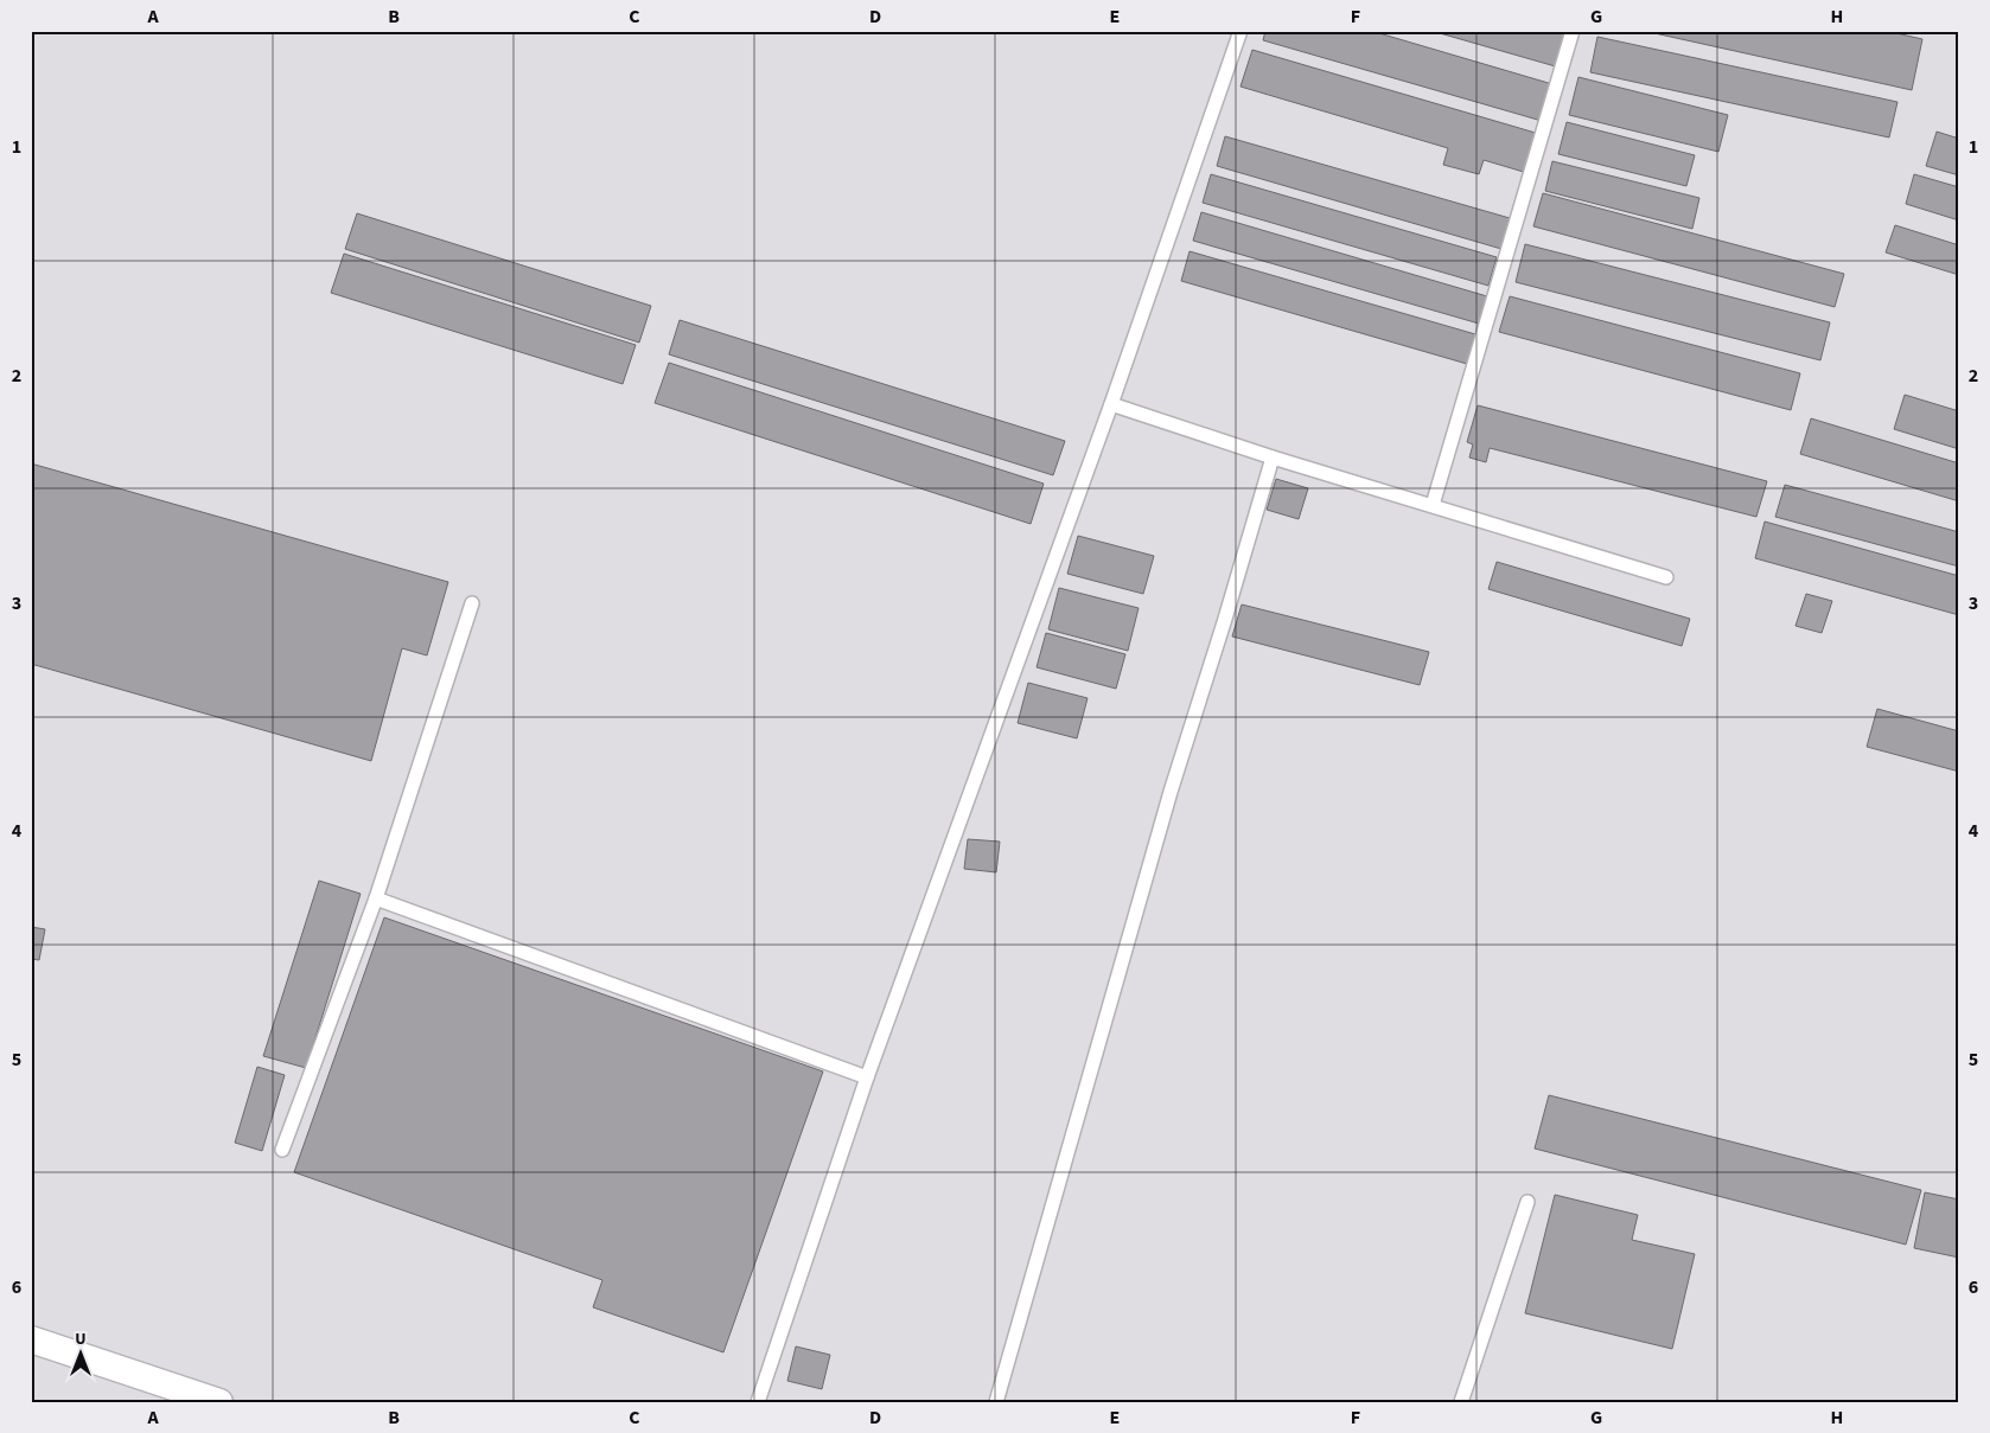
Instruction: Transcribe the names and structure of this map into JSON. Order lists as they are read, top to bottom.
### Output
{
  "north": "top",
  "grid": {
    "columns": [
      "A",
      "B",
      "C",
      "D",
      "E",
      "F",
      "G",
      "H"
    ],
    "rows": [
      "1",
      "2",
      "3",
      "4",
      "5",
      "6"
    ]
  }
}
